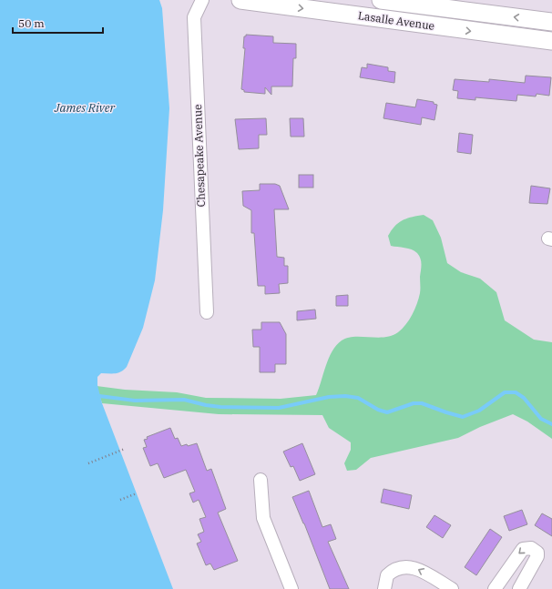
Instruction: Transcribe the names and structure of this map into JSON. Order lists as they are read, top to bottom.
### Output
{
  "streets": {
    "main road": ["Lasalle Avenue"],
    "street": ["Chesapeake Avenue"]
  },
  "water": ["James River"],
  "scale_bar": "50 m"
}
